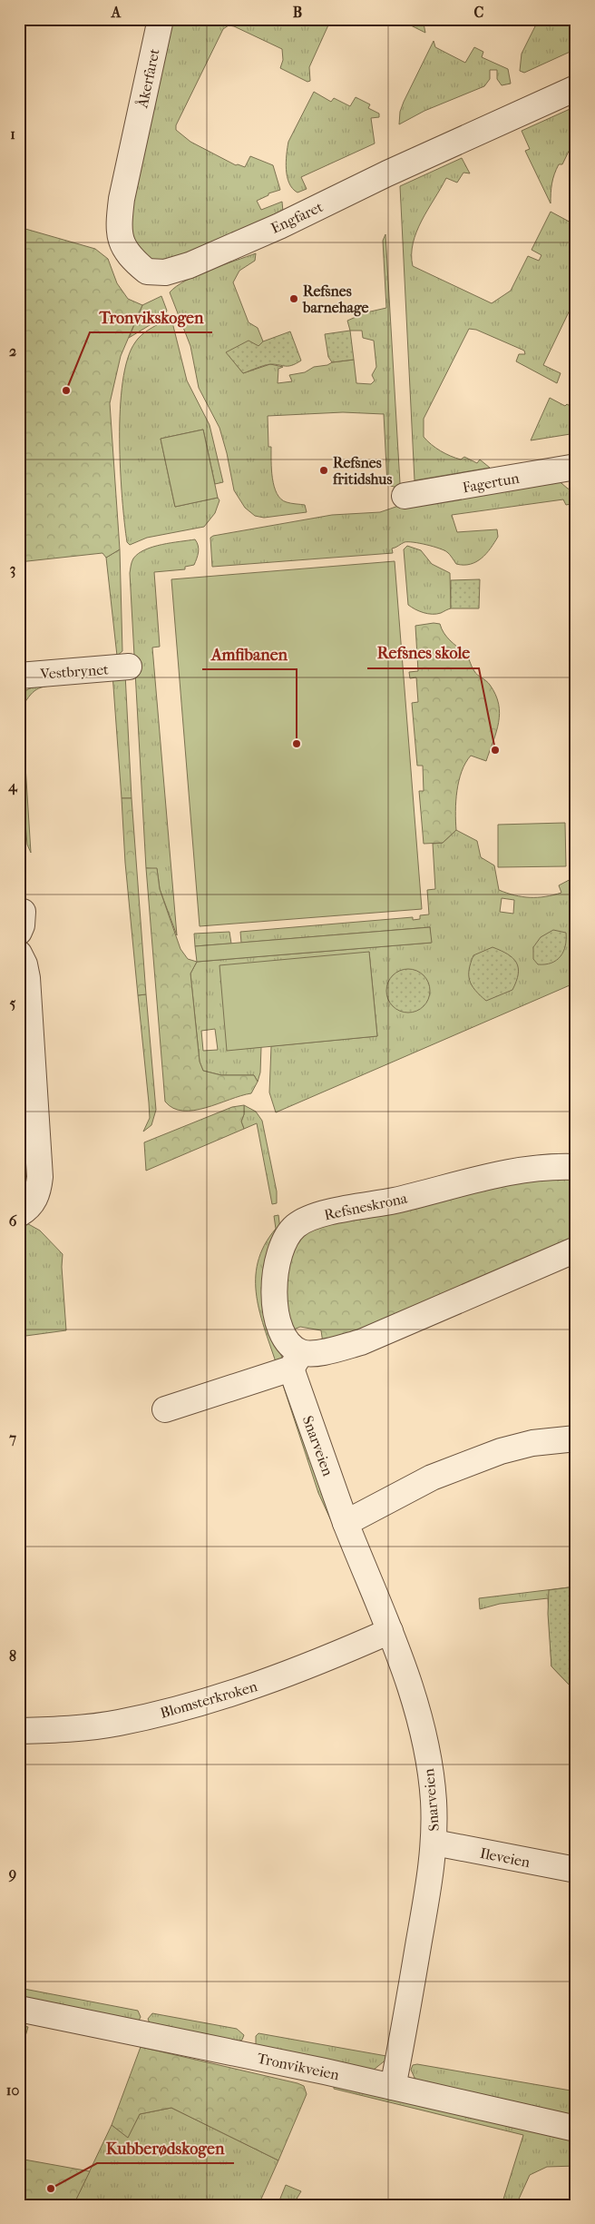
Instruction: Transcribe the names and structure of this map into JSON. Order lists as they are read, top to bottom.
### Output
{
  "streets": {
    "street": [
      "Åkerfaret",
      "Engfaret",
      "Fagertun",
      "Vestbrynet",
      "Refsneskrona",
      "Snarveien",
      "Blomsterkroken",
      "Ileveien",
      "Tronvikveien"
    ]
  },
  "crossings": [
    ["Åkerfaret", "Engfaret"],
    ["Refsneskrona", "Snarveien"],
    ["Snarveien", "Blomsterkroken"],
    ["Snarveien", "Ileveien"],
    ["Snarveien", "Tronvikveien"]
  ],
  "places": [
    "Refsnes barnehage",
    "Tronvikskogen",
    "Refsnes fritidshus",
    "Amfibanen",
    "Refsnes skole",
    "Kubberødskogen"
  ],
  "grid": {
    "columns": ["A", "B", "C"],
    "rows": [
      "1",
      "2",
      "3",
      "4",
      "5",
      "6",
      "7",
      "8",
      "9",
      "10"
    ]
  }
}
